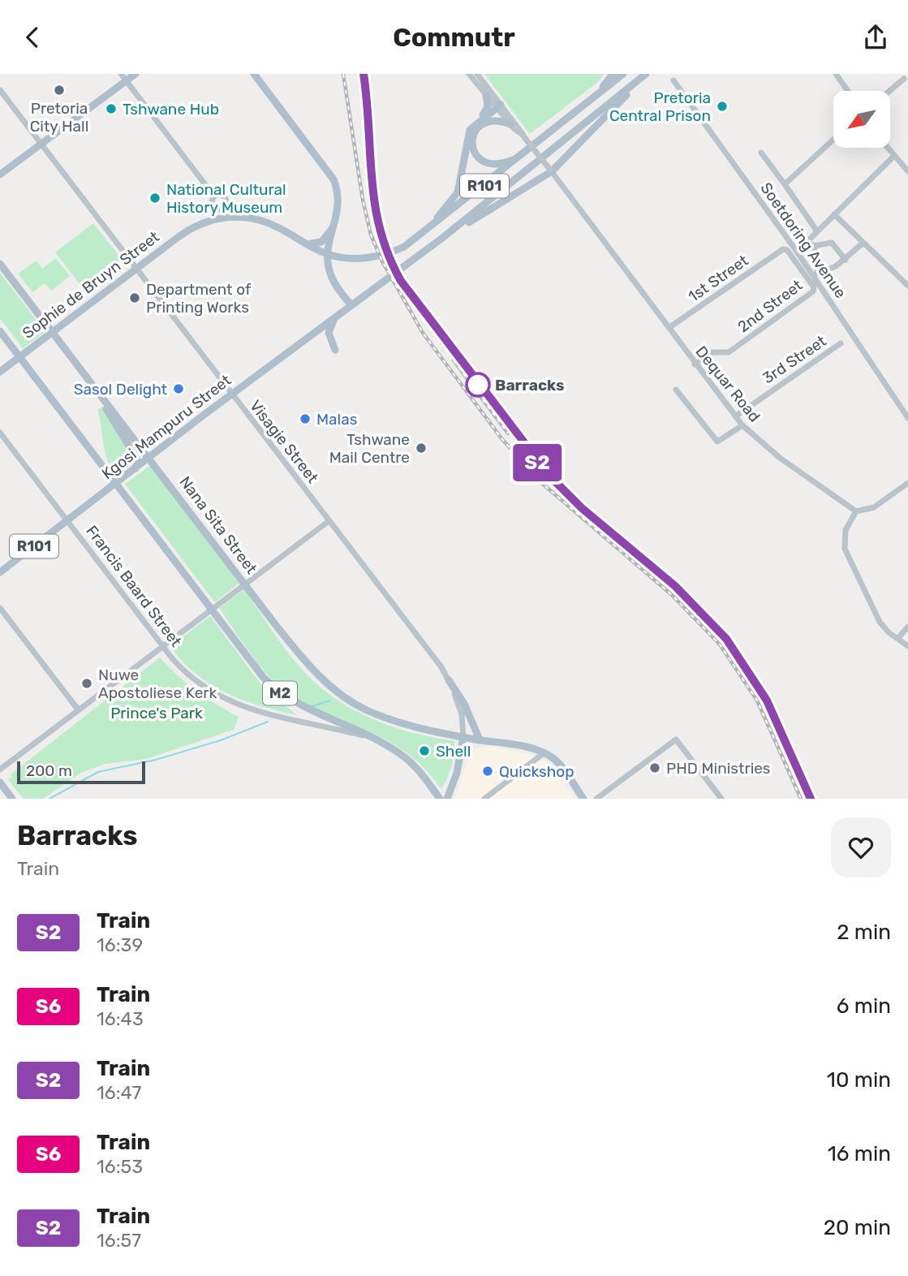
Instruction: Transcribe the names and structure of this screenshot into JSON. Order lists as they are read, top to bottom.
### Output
{
  "streets": {
    "main road": [
      "R101",
      "Sophie de Bruyn Street",
      "Kgosi Mampuru Street",
      "Nana Sita Street",
      "M2"
    ],
    "street": [
      "Soetdoring Avenue",
      "1st Street",
      "2nd Street",
      "3rd Street",
      "Dequar Road",
      "Visagie Street",
      "Francis Baard Street"
    ]
  },
  "crossings": [
    ["R101", "Sophie de Bruyn Street"],
    ["R101", "Kgosi Mampuru Street"],
    ["1st Street", "2nd Street"],
    ["1st Street", "Dequar Road"],
    ["Sophie de Bruyn Street", "Visagie Street"],
    ["Sophie de Bruyn Street", "Nana Sita Street"],
    ["Sophie de Bruyn Street", "M2"],
    ["2nd Street", "Dequar Road"],
    ["3rd Street", "Dequar Road"],
    ["Kgosi Mampuru Street", "Visagie Street"],
    ["Kgosi Mampuru Street", "Nana Sita Street"],
    ["Kgosi Mampuru Street", "Francis Baard Street"],
    ["Kgosi Mampuru Street", "M2"],
    ["Visagie Street", "Nana Sita Street"],
    ["Visagie Street", "M2"],
    ["Nana Sita Street", "M2"],
    ["Francis Baard Street", "M2"]
  ],
  "parks": ["Prince's Park"],
  "places": [
    "Pretoria City Hall",
    "Pretoria Central Prison",
    "Tshwane Hub",
    "National Cultural History Museum",
    "Department of Printing Works",
    "Barracks",
    "Sasol Delight",
    "Malas",
    "Tshwane Mail Centre",
    "Nuwe Apostoliese Kerk",
    "Shell",
    "PHD Ministries",
    "Quickshop"
  ],
  "scale_bar": "200 m",
  "north": "bottom left",
  "page": {
    "header": "Commutr",
    "on_map": "S2",
    "scale": "200 m",
    "heading": ["Barracks", "Train"],
    "list": [
      {
        "mark": "S2",
        "name": "Train",
        "note": "16:39",
        "value": "2 min"
      },
      {
        "mark": "S6",
        "name": "Train",
        "note": "16:43",
        "value": "6 min"
      },
      {
        "mark": "S2",
        "name": "Train",
        "note": "16:47",
        "value": "10 min"
      },
      {
        "mark": "S6",
        "name": "Train",
        "note": "16:53",
        "value": "16 min"
      },
      {
        "mark": "S2",
        "name": "Train",
        "note": "16:57",
        "value": "20 min"
      }
    ]
  }
}
